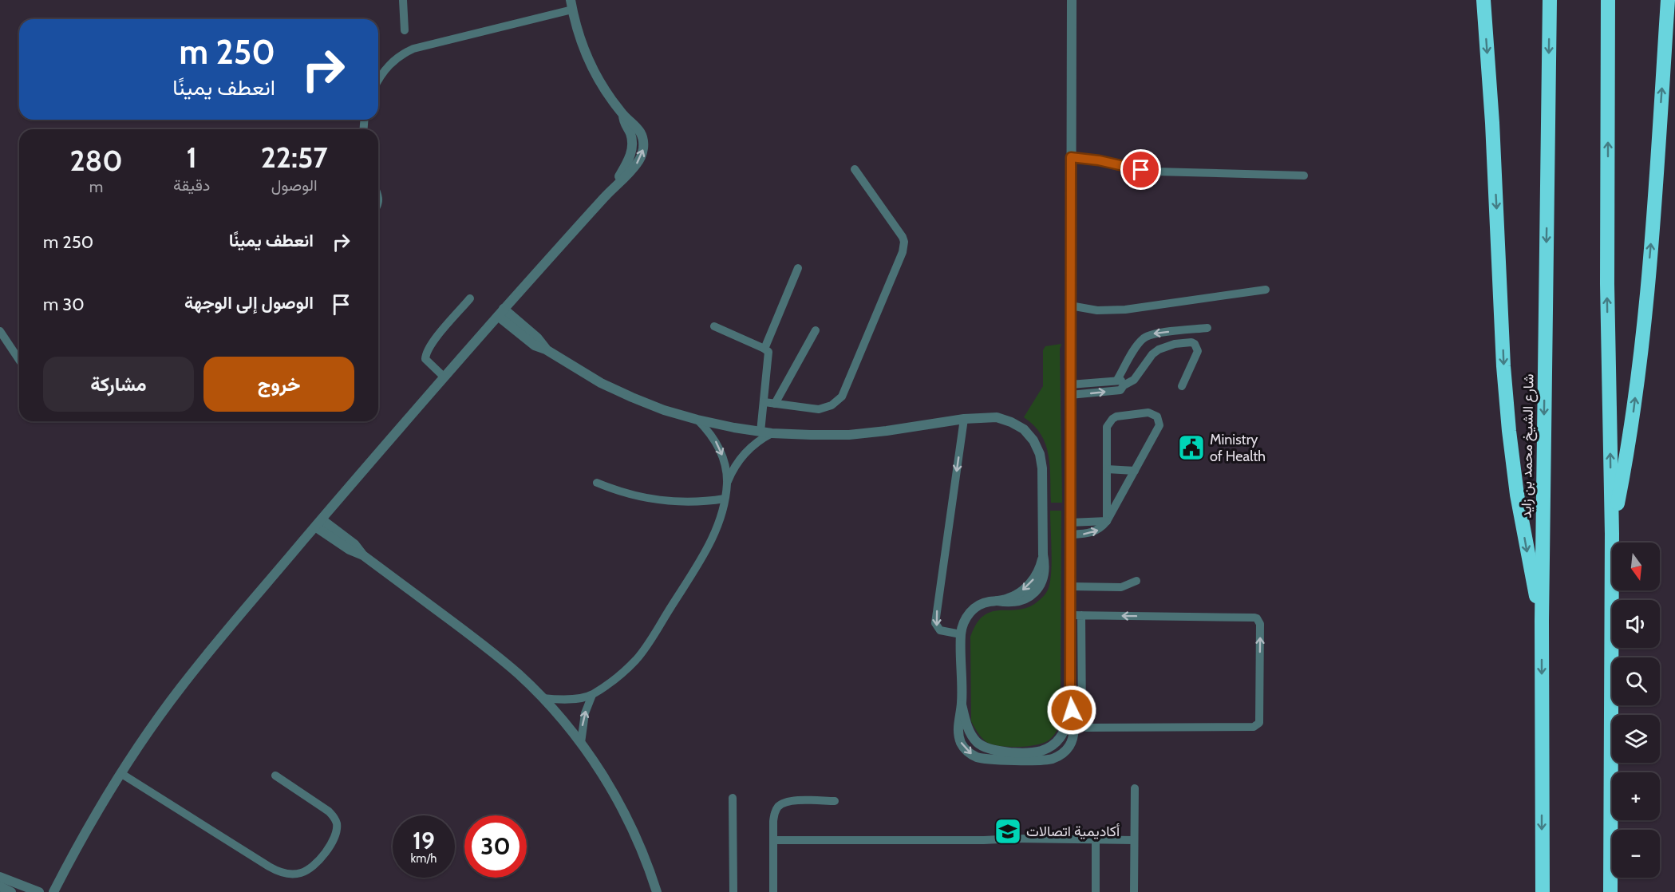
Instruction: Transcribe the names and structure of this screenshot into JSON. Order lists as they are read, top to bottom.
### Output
{
  "streets": {
    "highway": ["شارع الشيخ محمد بن زايد"]
  },
  "places": {
    "public building": ["Ministry of Health"],
    "school or university": ["أكاديمية اتصالات"]
  },
  "north": "bottom",
  "page": {
    "turn": ["250 m", "انعطف يمينًا"],
    "eta": [
      "22:57",
      "الوصول",
      "1",
      "دقيقة",
      "280",
      "m"
    ],
    "list": [
      {
        "name": "انعطف يمينًا",
        "value": "250 m"
      },
      {
        "name": "الوصول إلى الوجهة",
        "value": "30 m"
      }
    ],
    "buttons": ["خروج", "مشاركة"],
    "map_buttons": ["+", "−"],
    "speed": "19 km/h",
    "limit": "30"
  }
}
